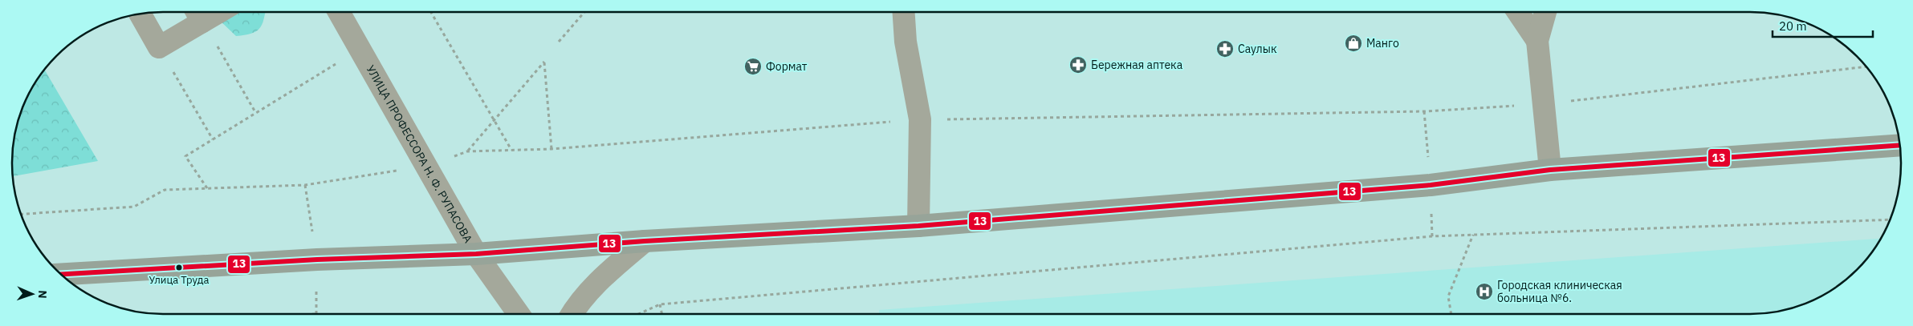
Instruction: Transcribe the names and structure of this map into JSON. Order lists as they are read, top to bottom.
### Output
{
  "streets": {
    "street": ["УЛИЦА ПРОФЕССОРА Н. Ф. РУПАСОВА"]
  },
  "places": {
    "shop": ["Манго"],
    "pharmacy": ["Саулык", "Бережная аптека"],
    "supermarket": ["Формат"],
    "other": ["Улица Труда"],
    "hospital": ["Городская клиническая больница №6."]
  },
  "lines": ["transit line 13"],
  "scale_bar": "20 m",
  "north": "right"
}
